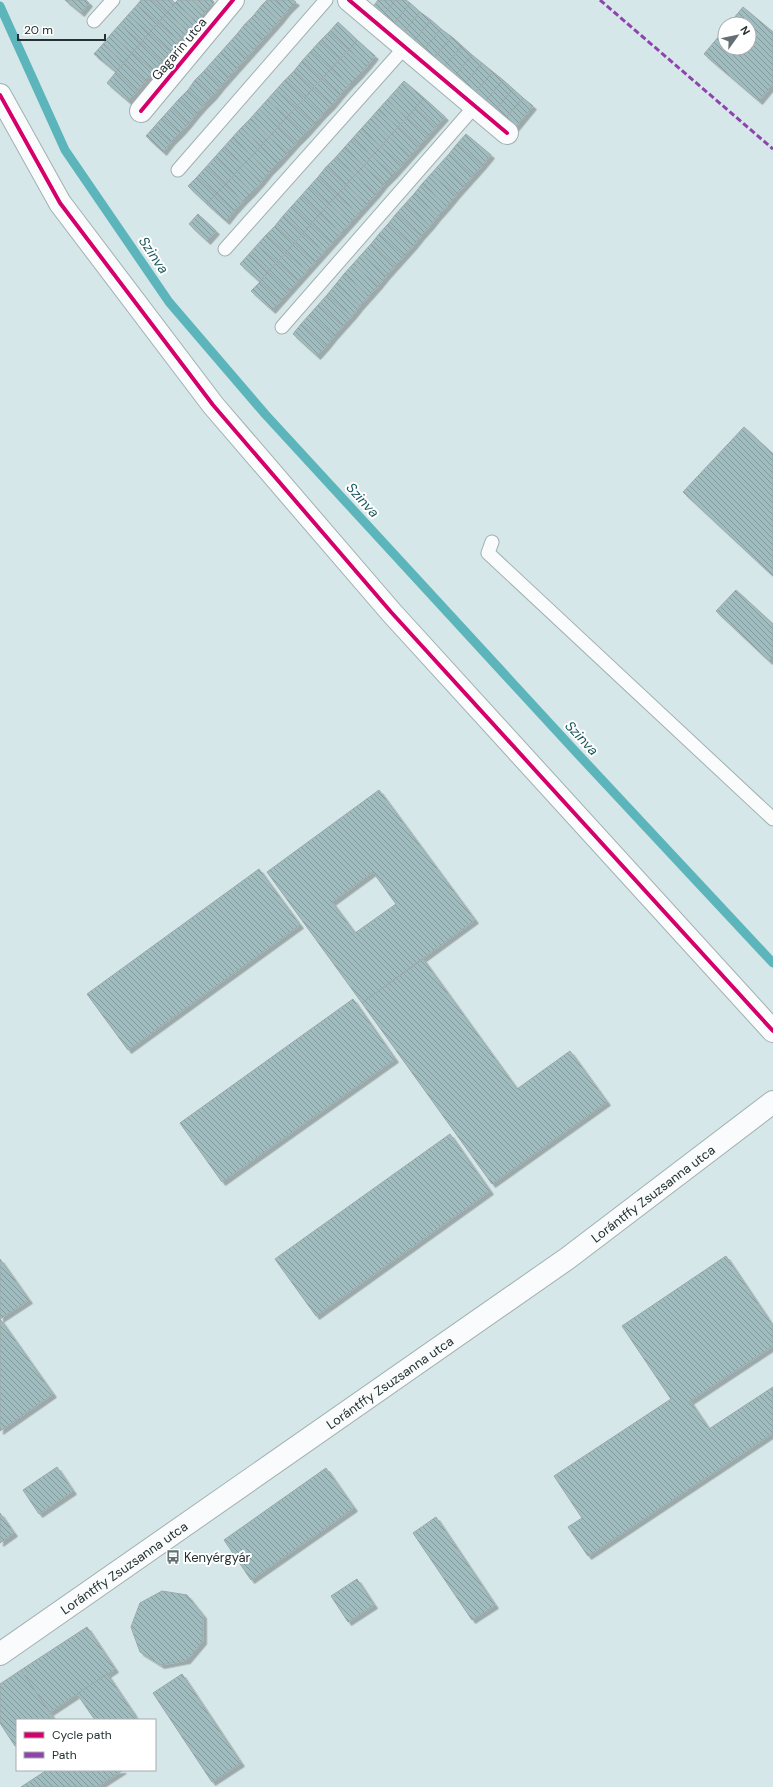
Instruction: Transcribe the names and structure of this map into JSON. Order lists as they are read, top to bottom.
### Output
{
  "streets": {
    "street": ["Gagarin utca", "Lorántffy Zsuzsanna utca"]
  },
  "water": ["Szinva"],
  "places": {
    "bus stop": ["Kenyérgyár"]
  },
  "legend": ["Cycle path", "Path"],
  "scale_bar": "20 m",
  "north": "top right"
}
